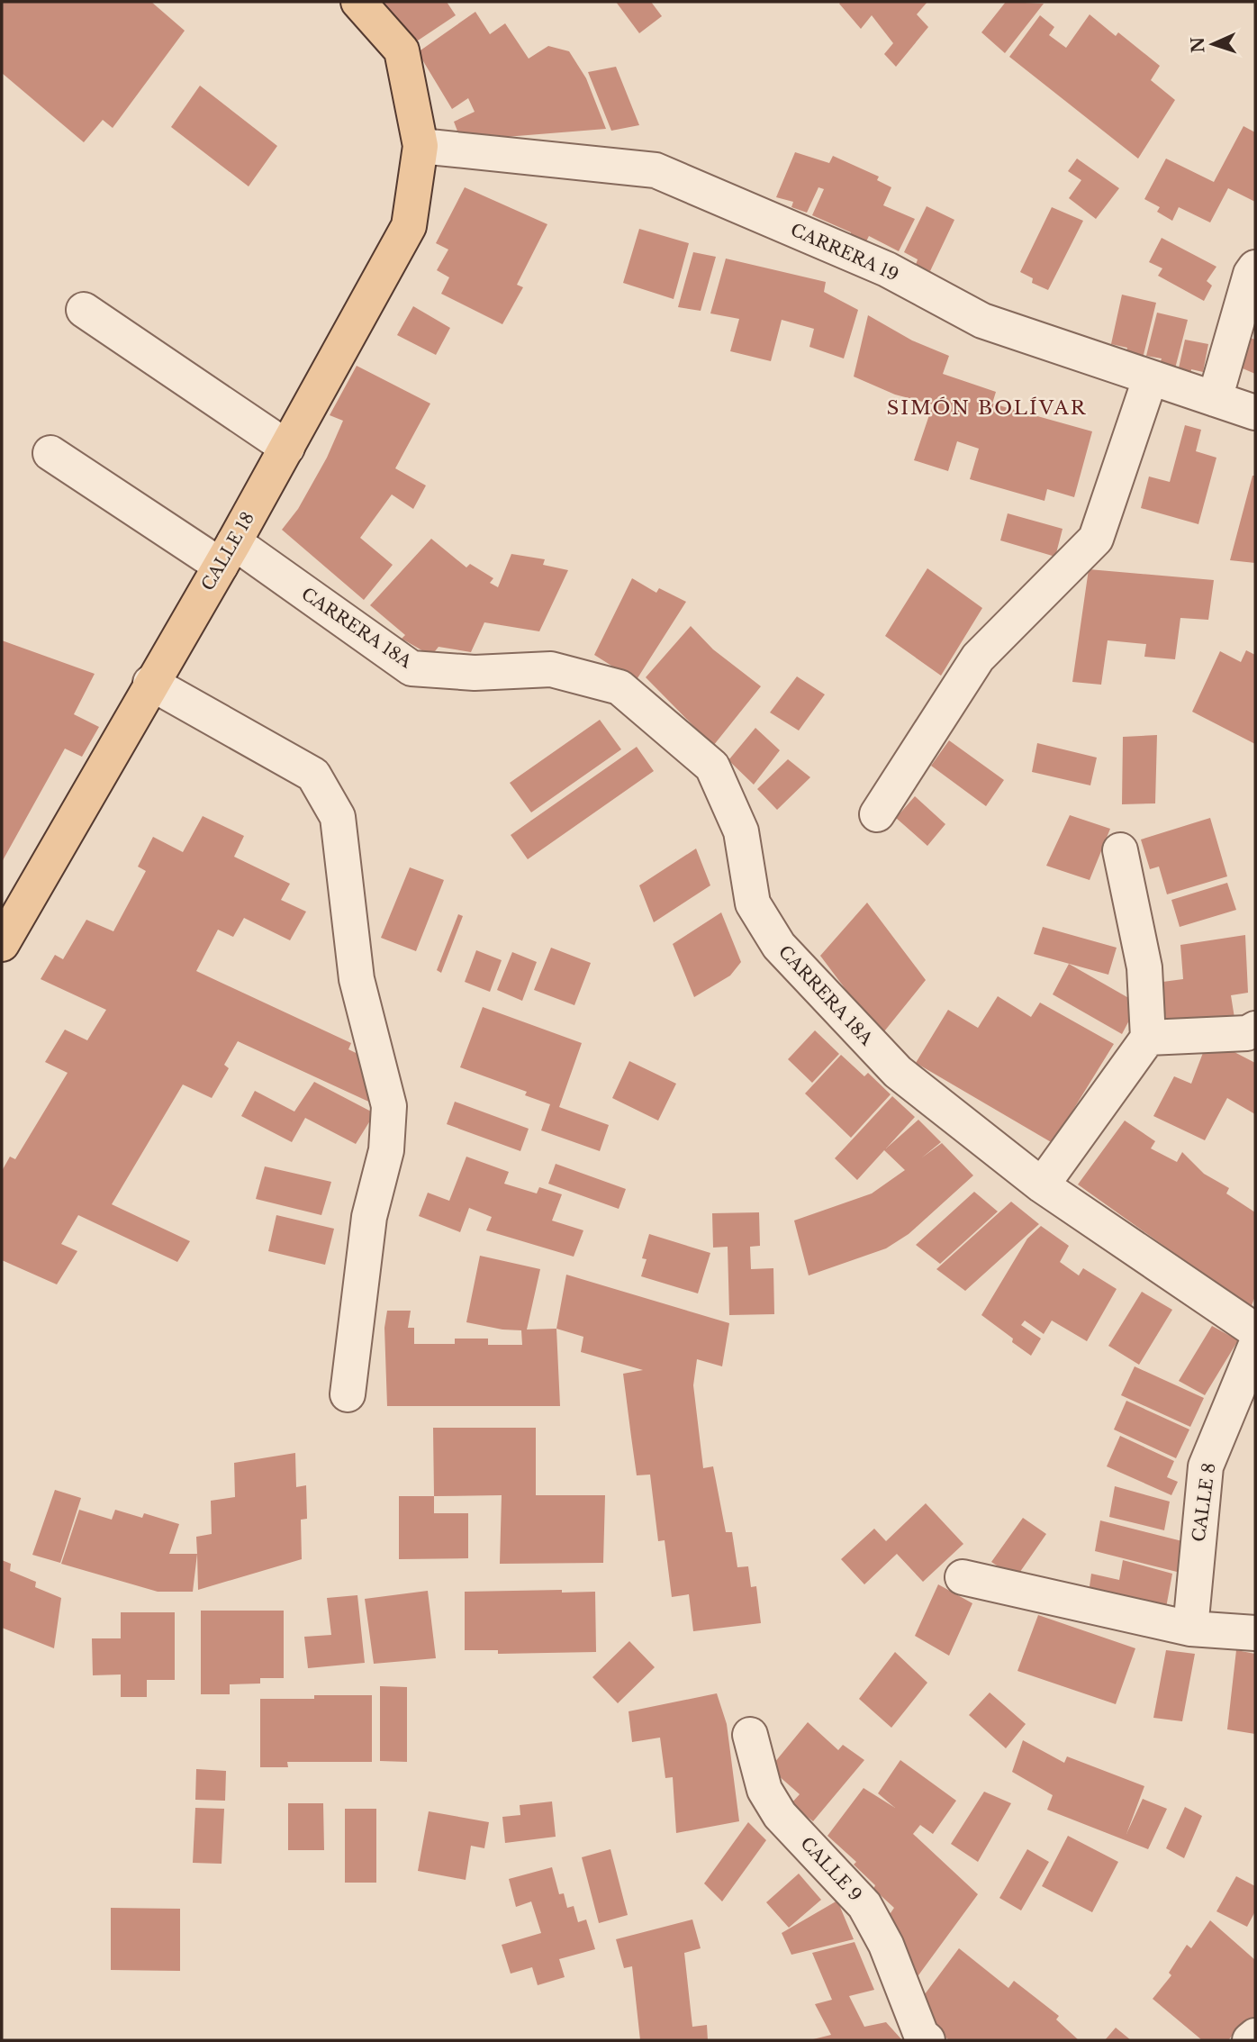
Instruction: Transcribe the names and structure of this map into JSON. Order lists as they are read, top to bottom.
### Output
{
  "streets": {
    "main road": ["CALLE 18"],
    "street": [
      "CARRERA 19",
      "CARRERA 18A",
      "CALLE 8",
      "CALLE 9"
    ]
  },
  "crossings": [
    ["CARRERA 19", "CALLE 18"],
    ["CALLE 18", "CARRERA 18A"]
  ],
  "districts": ["SIMÓN BOLÍVAR"],
  "north": "left"
}
